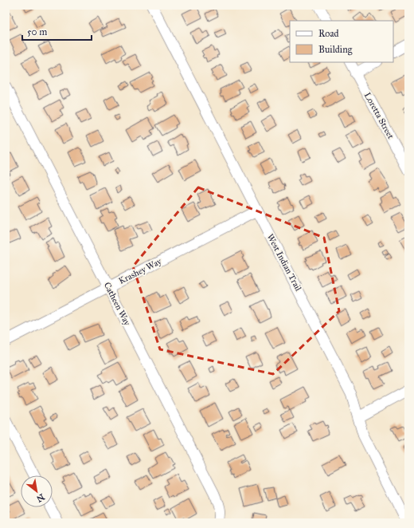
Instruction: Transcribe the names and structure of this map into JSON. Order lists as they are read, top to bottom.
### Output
{
  "streets": {
    "street": [
      "Loretta Street",
      "West Indian Trail",
      "Krashey Way",
      "Catheen Way"
    ]
  },
  "crossings": [
    ["West Indian Trail", "Krashey Way"],
    ["Krashey Way", "Catheen Way"]
  ],
  "legend": ["Road", "Building"],
  "scale_bar": "50 m",
  "north": "bottom right"
}
